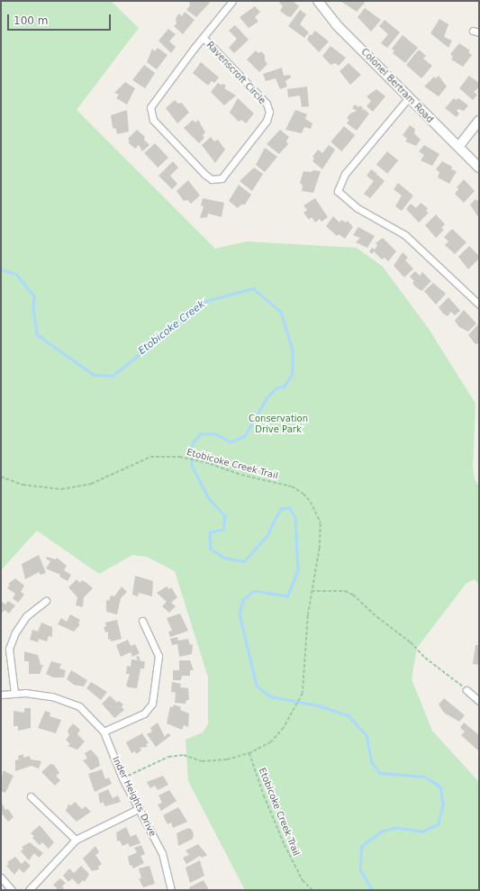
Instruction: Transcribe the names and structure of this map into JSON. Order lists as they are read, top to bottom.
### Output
{
  "streets": {
    "street": ["Ravenscroft Circle", "Colonel Bertram Road", "Inder Heights Drive"],
    "path": ["Etobicoke Creek Trail"]
  },
  "water": ["Etobicoke Creek"],
  "parks": ["Conservation Drive Park"],
  "scale_bar": "100 m"
}
